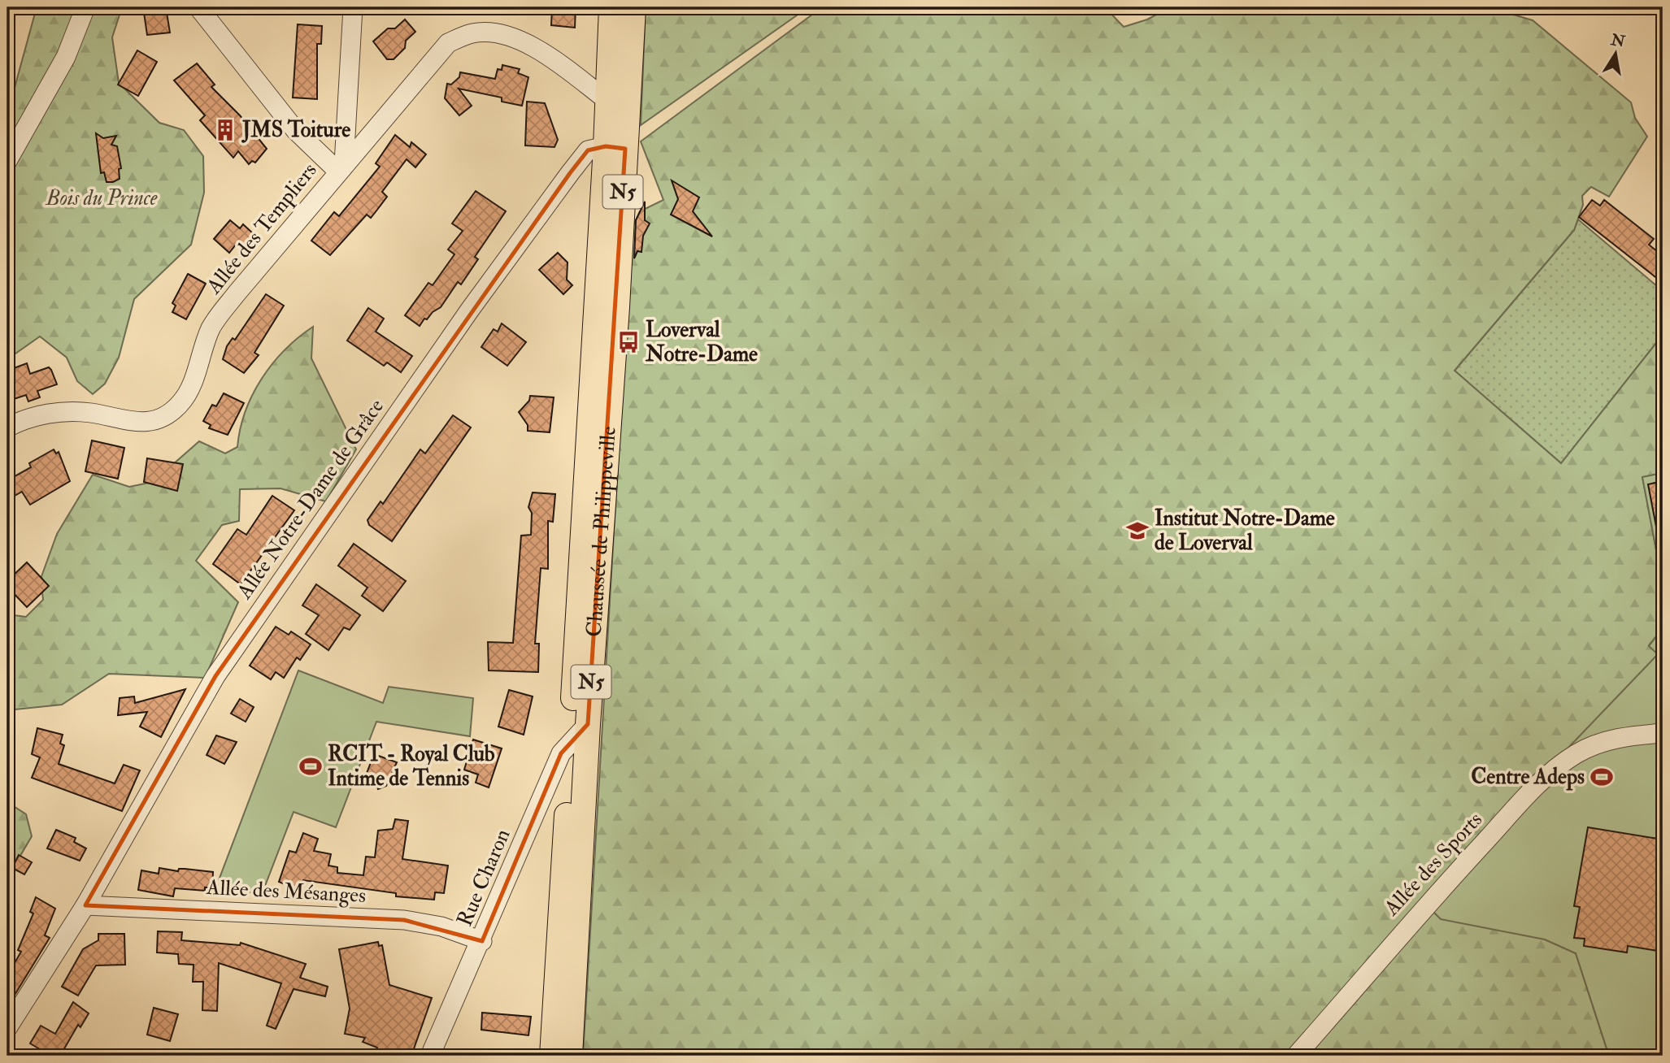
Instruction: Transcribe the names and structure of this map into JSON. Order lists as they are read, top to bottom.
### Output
{
  "streets": {
    "main road": ["N5", "Chaussée de Philippeville"],
    "street": [
      "Allée des Templiers",
      "Allée Notre-Dame de Grâce",
      "Allée des Sports",
      "Rue Charon",
      "Allée des Mésanges"
    ]
  },
  "crossings": [
    ["Allée des Templiers", "Chaussée de Philippeville"],
    ["Allée Notre-Dame de Grâce", "Chaussée de Philippeville"],
    ["Allée Notre-Dame de Grâce", "Allée des Mésanges"],
    ["Chaussée de Philippeville", "Rue Charon"],
    ["Rue Charon", "Allée des Mésanges"]
  ],
  "parks": ["Bois du Prince"],
  "places": {
    "building": ["JMS Toiture"],
    "bus stop": ["Loverval Notre-Dame"],
    "school or university": ["Institut Notre-Dame de Loverval"],
    "sports": ["RCIT - Royal Club Intime de Tennis", "Centre Adeps"]
  },
  "north": "top"
}
